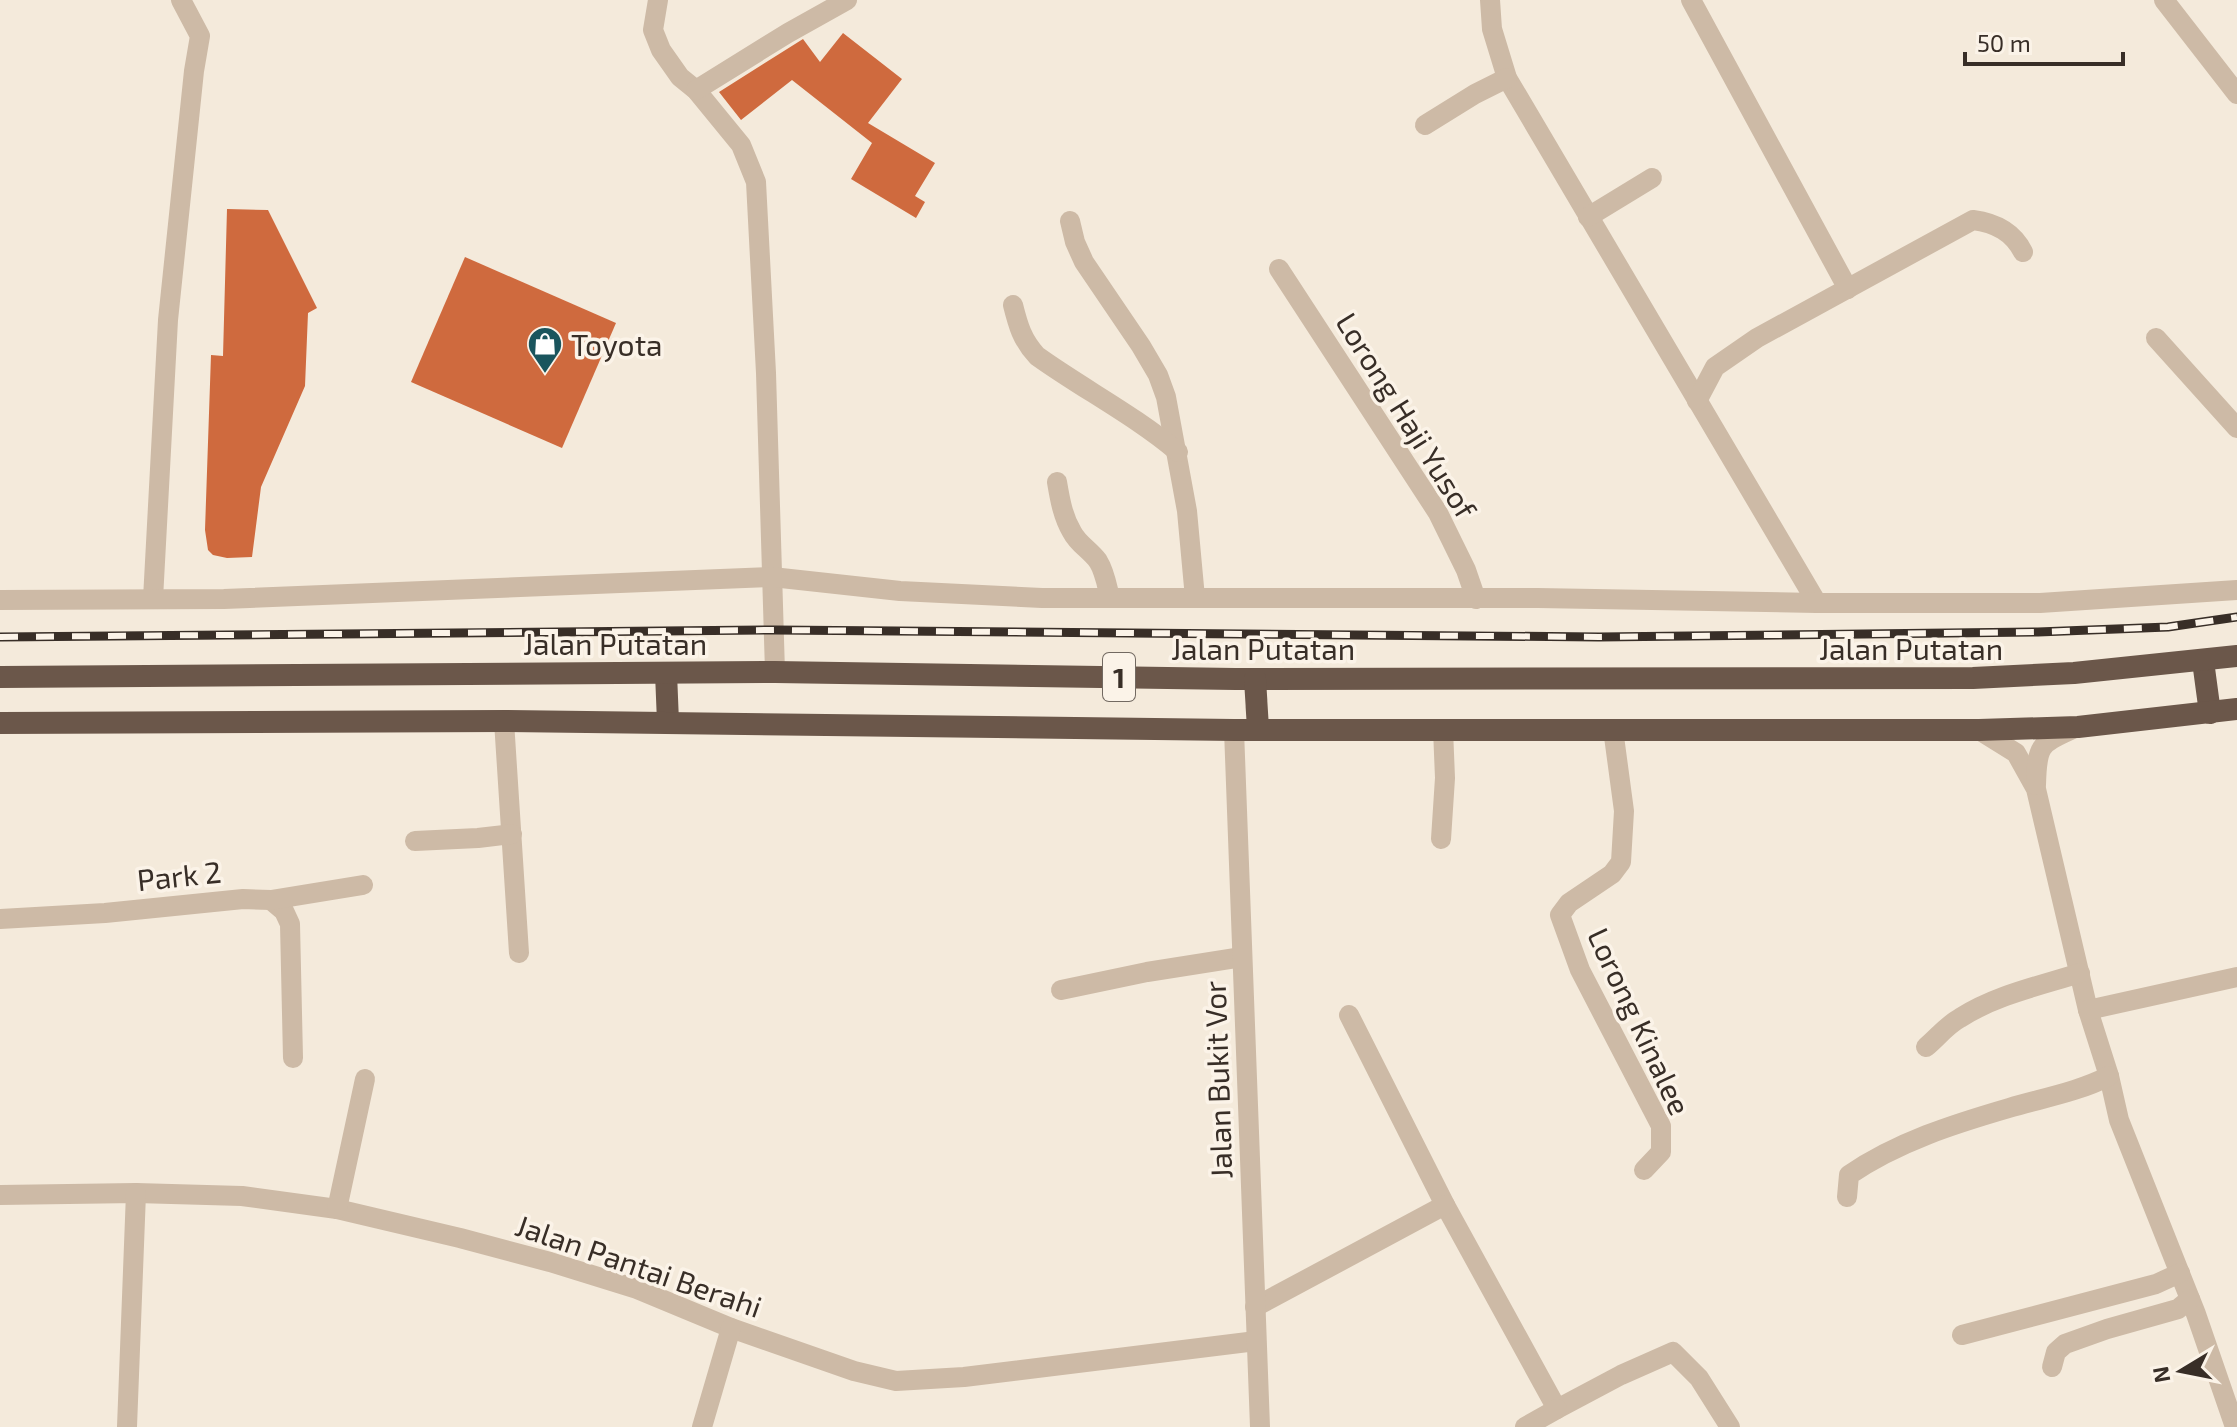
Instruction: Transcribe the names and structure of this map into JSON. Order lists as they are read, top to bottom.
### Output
{
  "streets": {
    "highway": ["Jalan Putatan", "1"],
    "street": [
      "Lorong Haji Yusof",
      "Park 2",
      "Lorong Kinalee",
      "Jalan Bukit Vor",
      "Jalan Pantai Berahi"
    ]
  },
  "crossings": [
    ["1", "Lorong Kinalee"],
    ["1", "Jalan Bukit Vor"],
    ["Jalan Bukit Vor", "Jalan Pantai Berahi"]
  ],
  "places": {
    "shop": ["Toyota"]
  },
  "scale_bar": "50 m",
  "north": "left"
}
